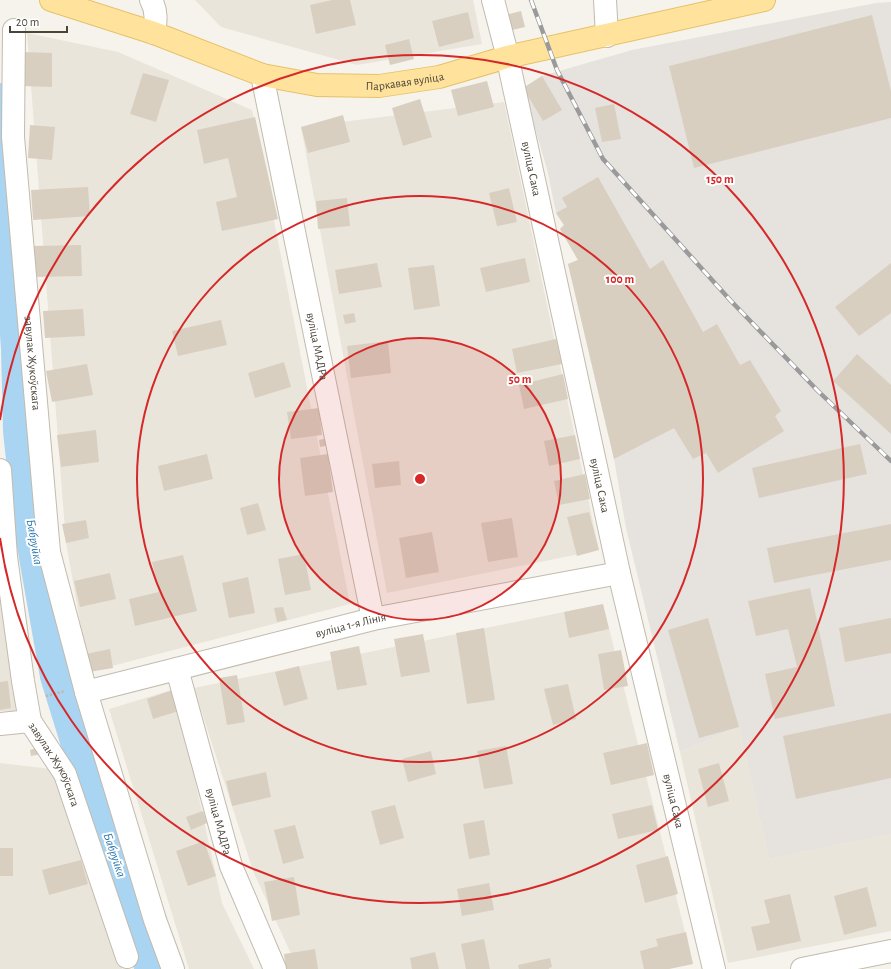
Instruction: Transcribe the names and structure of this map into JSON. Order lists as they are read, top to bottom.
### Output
{
  "streets": {
    "main road": ["Паркавая вуліца"],
    "street": [
      "вуліца Сака",
      "вуліца МАДРа",
      "завулак Жукоўскага",
      "вуліца 1-я Лінія"
    ]
  },
  "crossings": [
    ["Паркавая вуліца", "вуліца Сака"],
    ["Паркавая вуліца", "вуліца МАДРа"],
    ["вуліца Сака", "вуліца 1-я Лінія"],
    ["вуліца МАДРа", "вуліца 1-я Лінія"],
    ["завулак Жукоўскага", "вуліца 1-я Лінія"]
  ],
  "water": ["Бабруйка"],
  "scale_bar": "20 m",
  "rings": ["150 m", "100 m", "50 m"]
}
